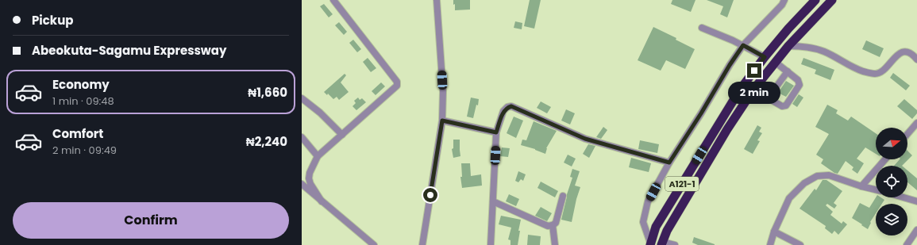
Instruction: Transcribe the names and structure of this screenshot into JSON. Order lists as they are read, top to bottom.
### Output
{
  "streets": {
    "highway": ["A121-1"]
  },
  "north": "right",
  "page": {
    "banner": ["Pickup", "Abeokuta-Sagamu Expressway"],
    "list": [
      {
        "name": "Economy",
        "note": "1 min · 09:48",
        "value": "₦1,660"
      },
      {
        "name": "Comfort",
        "note": "2 min · 09:49",
        "value": "₦2,240"
      }
    ],
    "bubble": "2 min",
    "buttons": "Confirm"
  }
}
